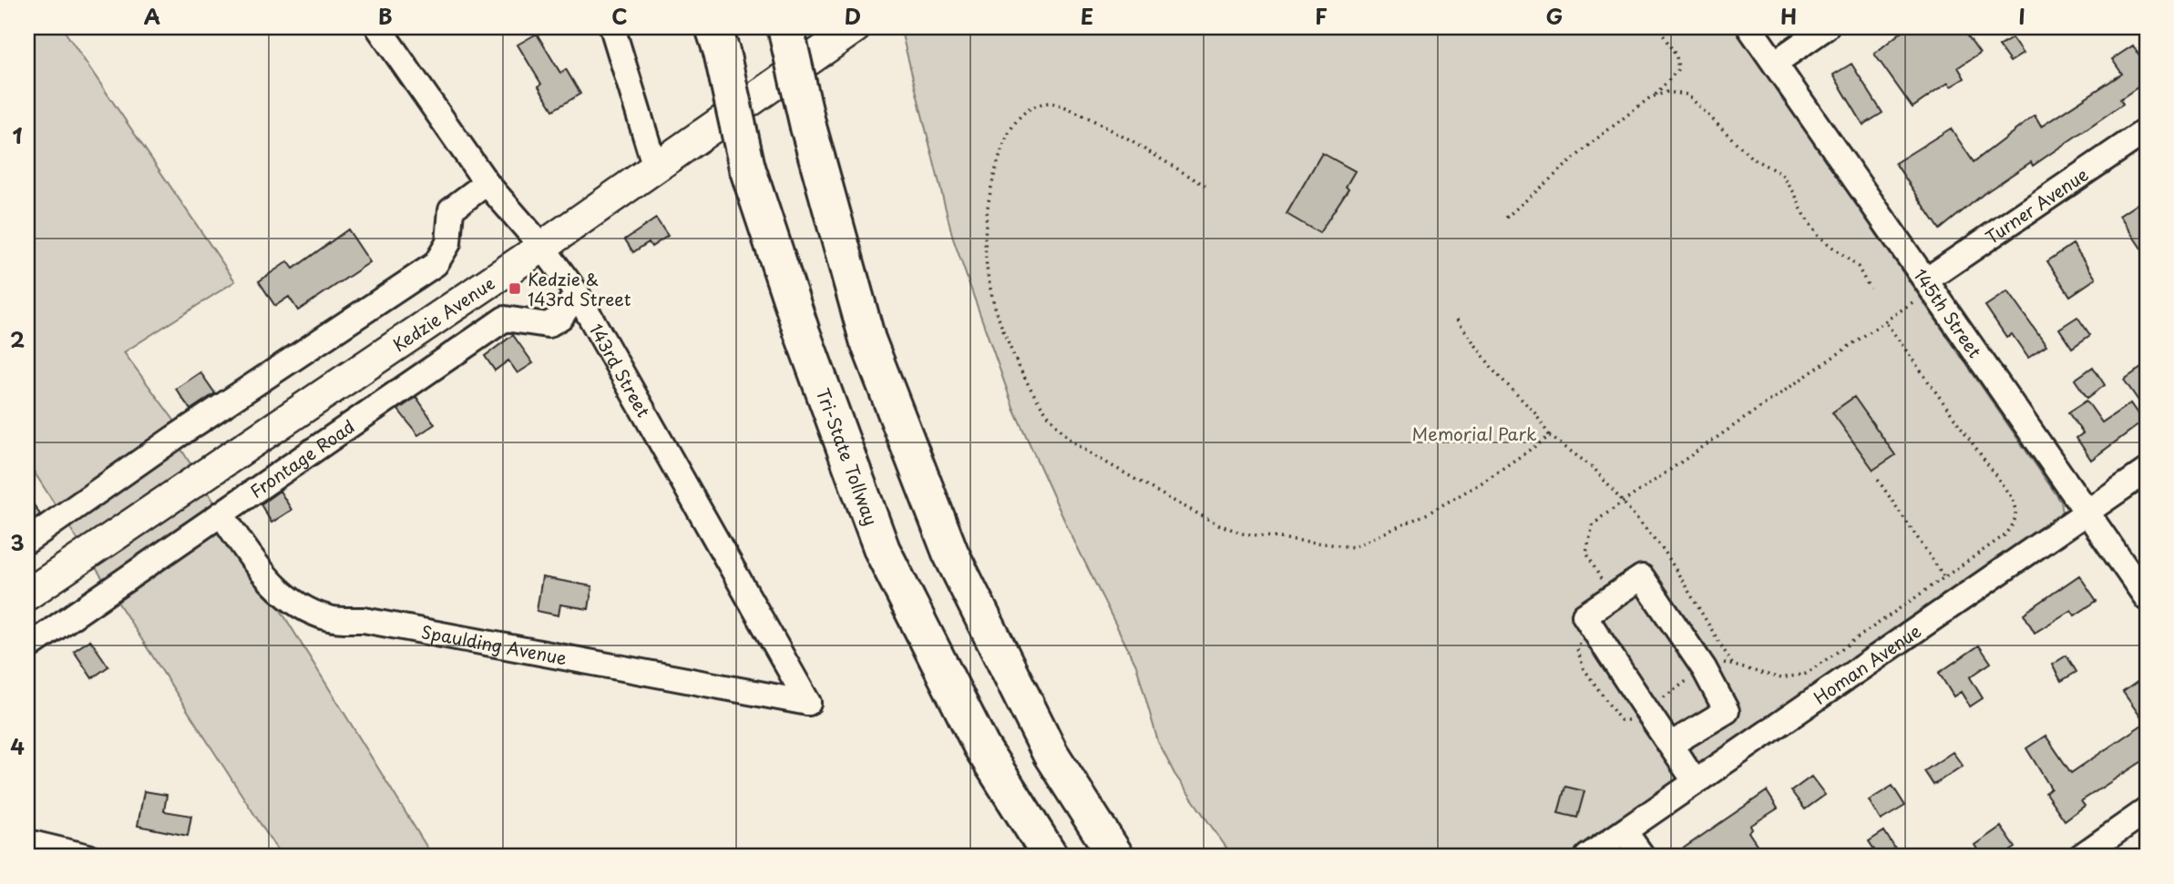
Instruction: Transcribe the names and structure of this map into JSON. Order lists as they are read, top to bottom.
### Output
{
  "streets": {
    "highway": ["Tri-State Tollway"],
    "main road": ["Kedzie Avenue"],
    "street": [
      "Turner Avenue",
      "145th Street",
      "143rd Street",
      "Frontage Road",
      "Spaulding Avenue",
      "Homan Avenue"
    ]
  },
  "crossings": [
    ["Turner Avenue", "145th Street"],
    ["145th Street", "Homan Avenue"],
    ["Kedzie Avenue", "143rd Street"],
    ["143rd Street", "Frontage Road"],
    ["143rd Street", "Spaulding Avenue"],
    ["Frontage Road", "Spaulding Avenue"]
  ],
  "parks": ["Memorial Park"],
  "places": {
    "transit": ["Kedzie & 143rd Street"]
  },
  "grid": {
    "columns": [
      "A",
      "B",
      "C",
      "D",
      "E",
      "F",
      "G",
      "H",
      "I"
    ],
    "rows": [
      "1",
      "2",
      "3",
      "4"
    ]
  }
}
